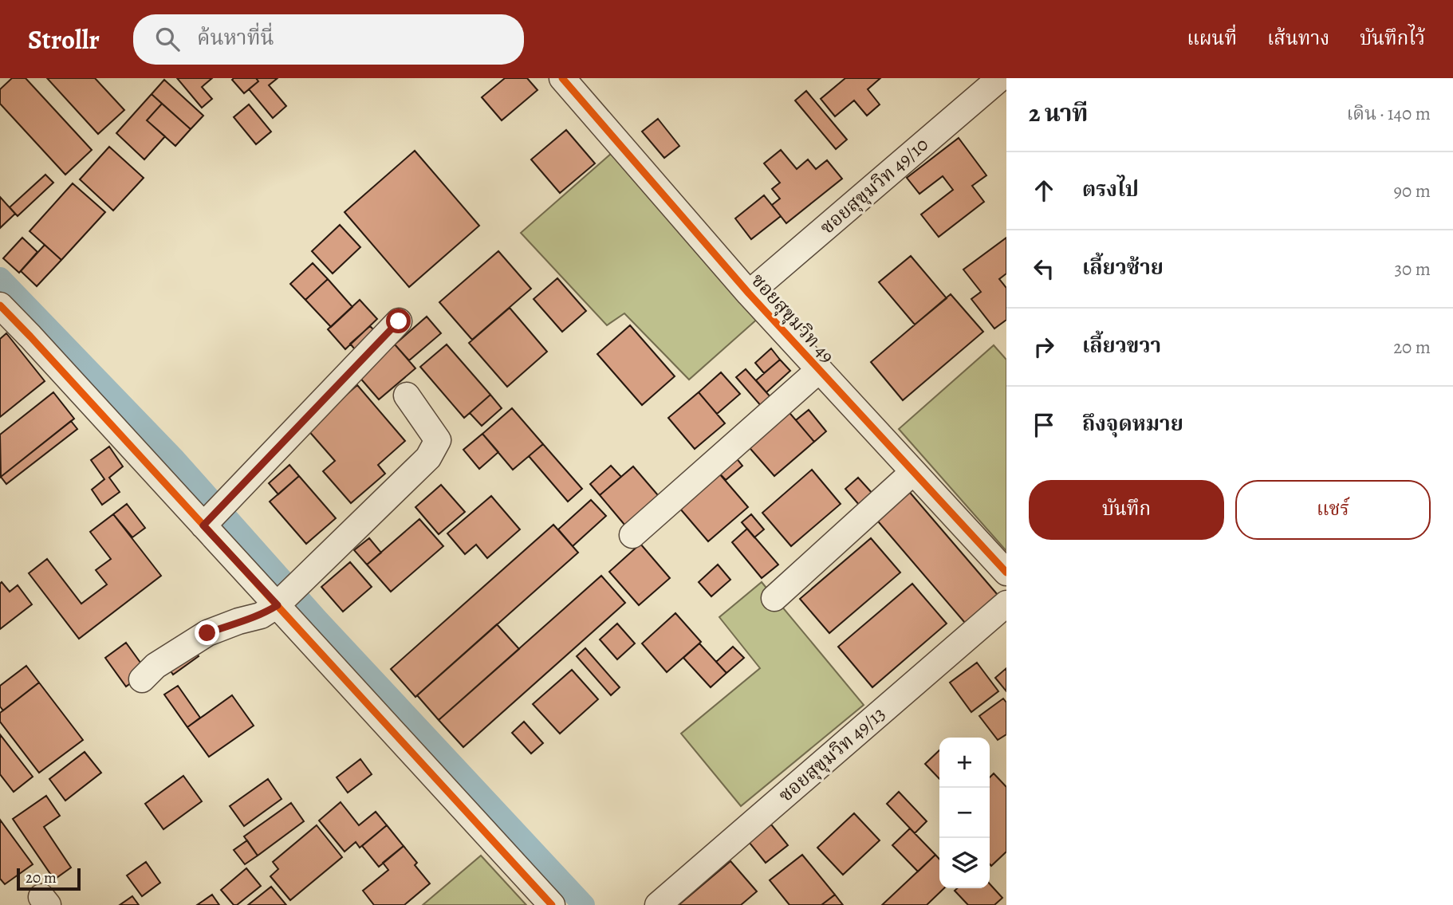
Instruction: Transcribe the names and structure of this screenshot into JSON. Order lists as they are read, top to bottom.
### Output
{
  "streets": {
    "street": ["ซอยสุขุมวิท 49/10", "ซอยสุขุมวิท 49", "ซอยสุขุมวิท 49/13"]
  },
  "crossings": [
    ["ซอยสุขุมวิท 49/10", "ซอยสุขุมวิท 49"]
  ],
  "scale_bar": "20 m",
  "page": {
    "header": "Strollr",
    "search": "ค้นหาที่นี่",
    "nav": ["แผนที่", "เส้นทาง", "บันทึกไว้"],
    "heading": ["2 นาที", "เดิน · 140 m"],
    "list": [
      ["ตรงไป", "90 m"],
      ["เลี้ยวซ้าย", "30 m"],
      ["เลี้ยวขวา", "20 m"],
      "ถึงจุดหมาย"
    ],
    "buttons": ["บันทึก", "แชร์"],
    "map_buttons": ["+", "−"],
    "scale": "20 m"
  }
}
